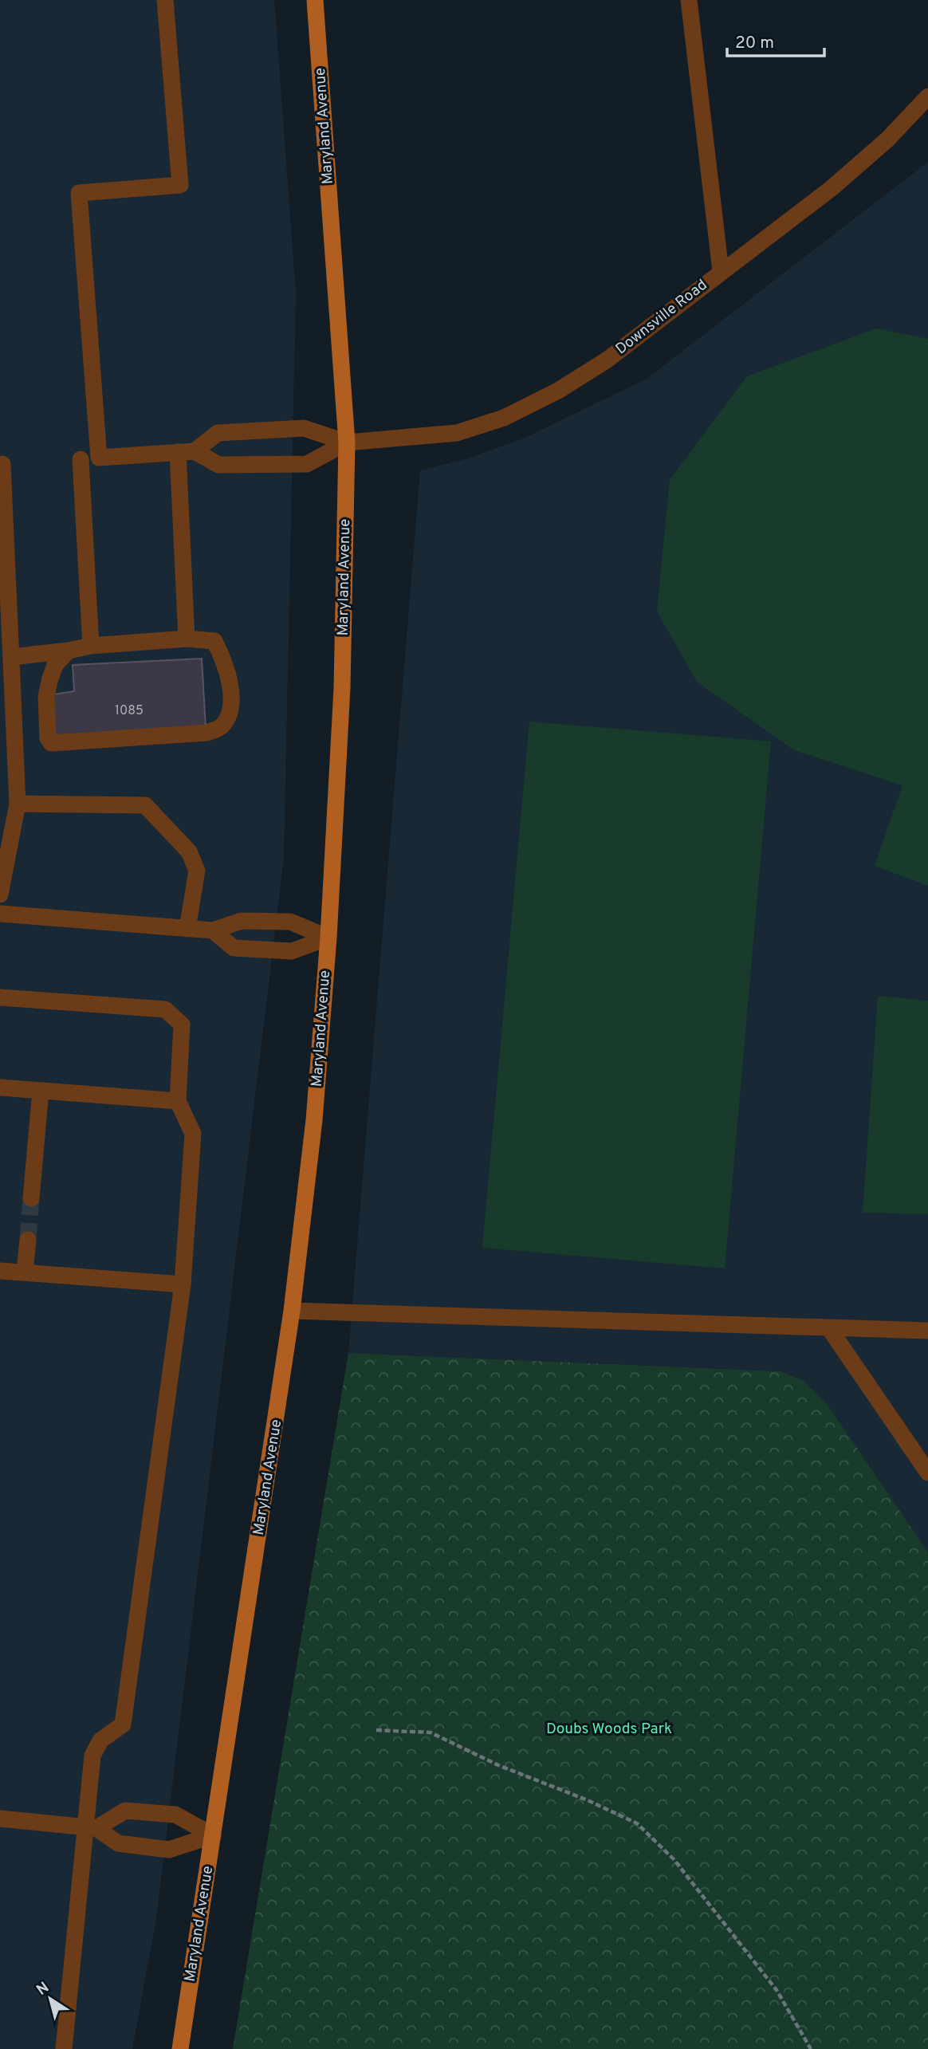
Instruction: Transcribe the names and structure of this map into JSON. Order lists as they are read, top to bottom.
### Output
{
  "streets": {
    "main road": ["Maryland Avenue"],
    "street": ["Downsville Road"]
  },
  "crossings": [
    ["Maryland Avenue", "Downsville Road"]
  ],
  "parks": ["Doubs Woods Park"],
  "house_numbers": ["1085"],
  "scale_bar": "20 m",
  "north": "top left"
}
